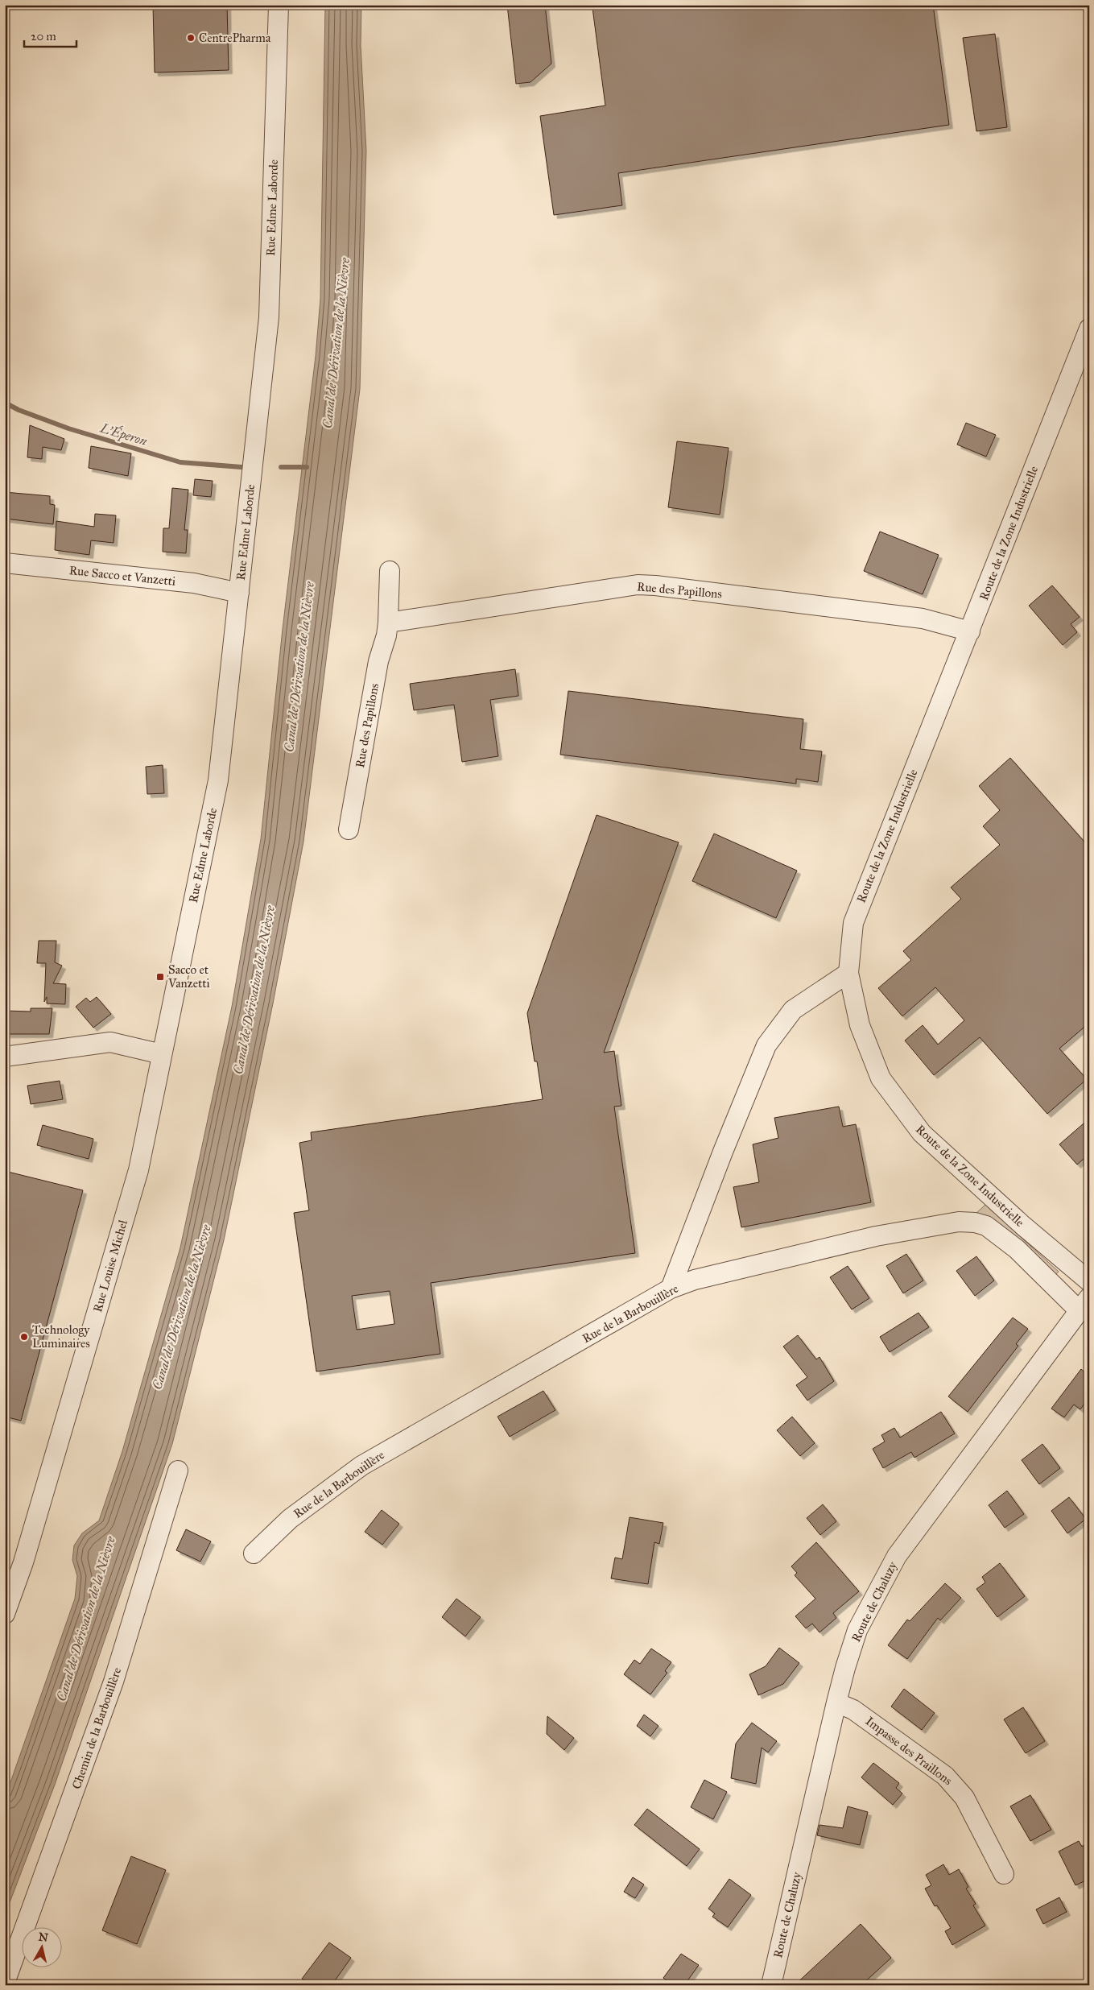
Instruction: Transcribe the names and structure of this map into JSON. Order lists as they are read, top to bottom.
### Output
{
  "streets": {
    "street": [
      "Rue Edme Laborde",
      "Route de la Zone Industrielle",
      "Rue Sacco et Vanzetti",
      "Rue des Papillons",
      "Rue Louise Michel",
      "Rue de la Barbouillère",
      "Route de Chaluzy",
      "Chemin de la Barbouillère",
      "Impasse des Praillons"
    ]
  },
  "crossings": [
    ["Rue Edme Laborde", "Rue Sacco et Vanzetti"],
    ["Rue Edme Laborde", "Rue Louise Michel"],
    ["Route de la Zone Industrielle", "Rue des Papillons"],
    ["Rue de la Barbouillère", "Route de Chaluzy"],
    ["Route de Chaluzy", "Impasse des Praillons"]
  ],
  "water": ["Canal de Dérivation de la Nièvre", "L'Éperon"],
  "places": {
    "other": ["CentrePharma", "Technology Luminaires"],
    "transit": ["Sacco et Vanzetti"]
  },
  "scale_bar": "20 m",
  "north": "top"
}
